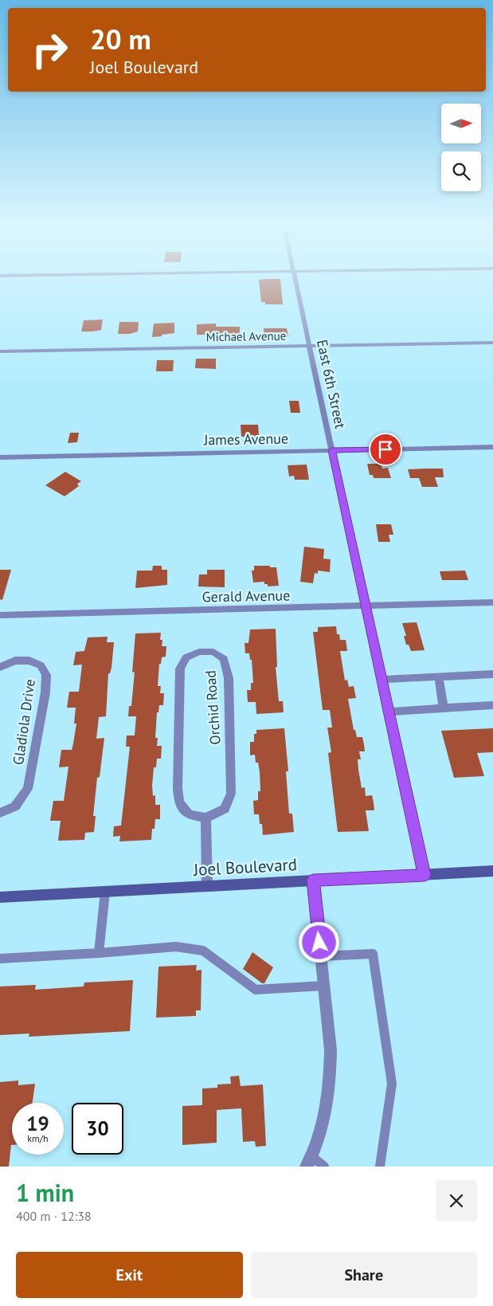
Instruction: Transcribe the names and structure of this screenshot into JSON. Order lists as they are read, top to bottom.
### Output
{
  "streets": {
    "main road": ["Joel Boulevard"],
    "street": [
      "Michael Avenue",
      "East 6th Street",
      "James Avenue",
      "Gerald Avenue",
      "Orchid Road",
      "Gladiola Drive"
    ]
  },
  "crossings": [
    ["Michael Avenue", "East 6th Street"],
    ["East 6th Street", "James Avenue"],
    ["East 6th Street", "Gerald Avenue"],
    ["East 6th Street", "Joel Boulevard"]
  ],
  "north": "right",
  "page": {
    "turn": ["20 m", "Joel Boulevard"],
    "speed": "19 km/h",
    "limit": "30",
    "heading": ["1 min", "400 m · 12:38"],
    "buttons": ["Exit", "Share"]
  }
}
